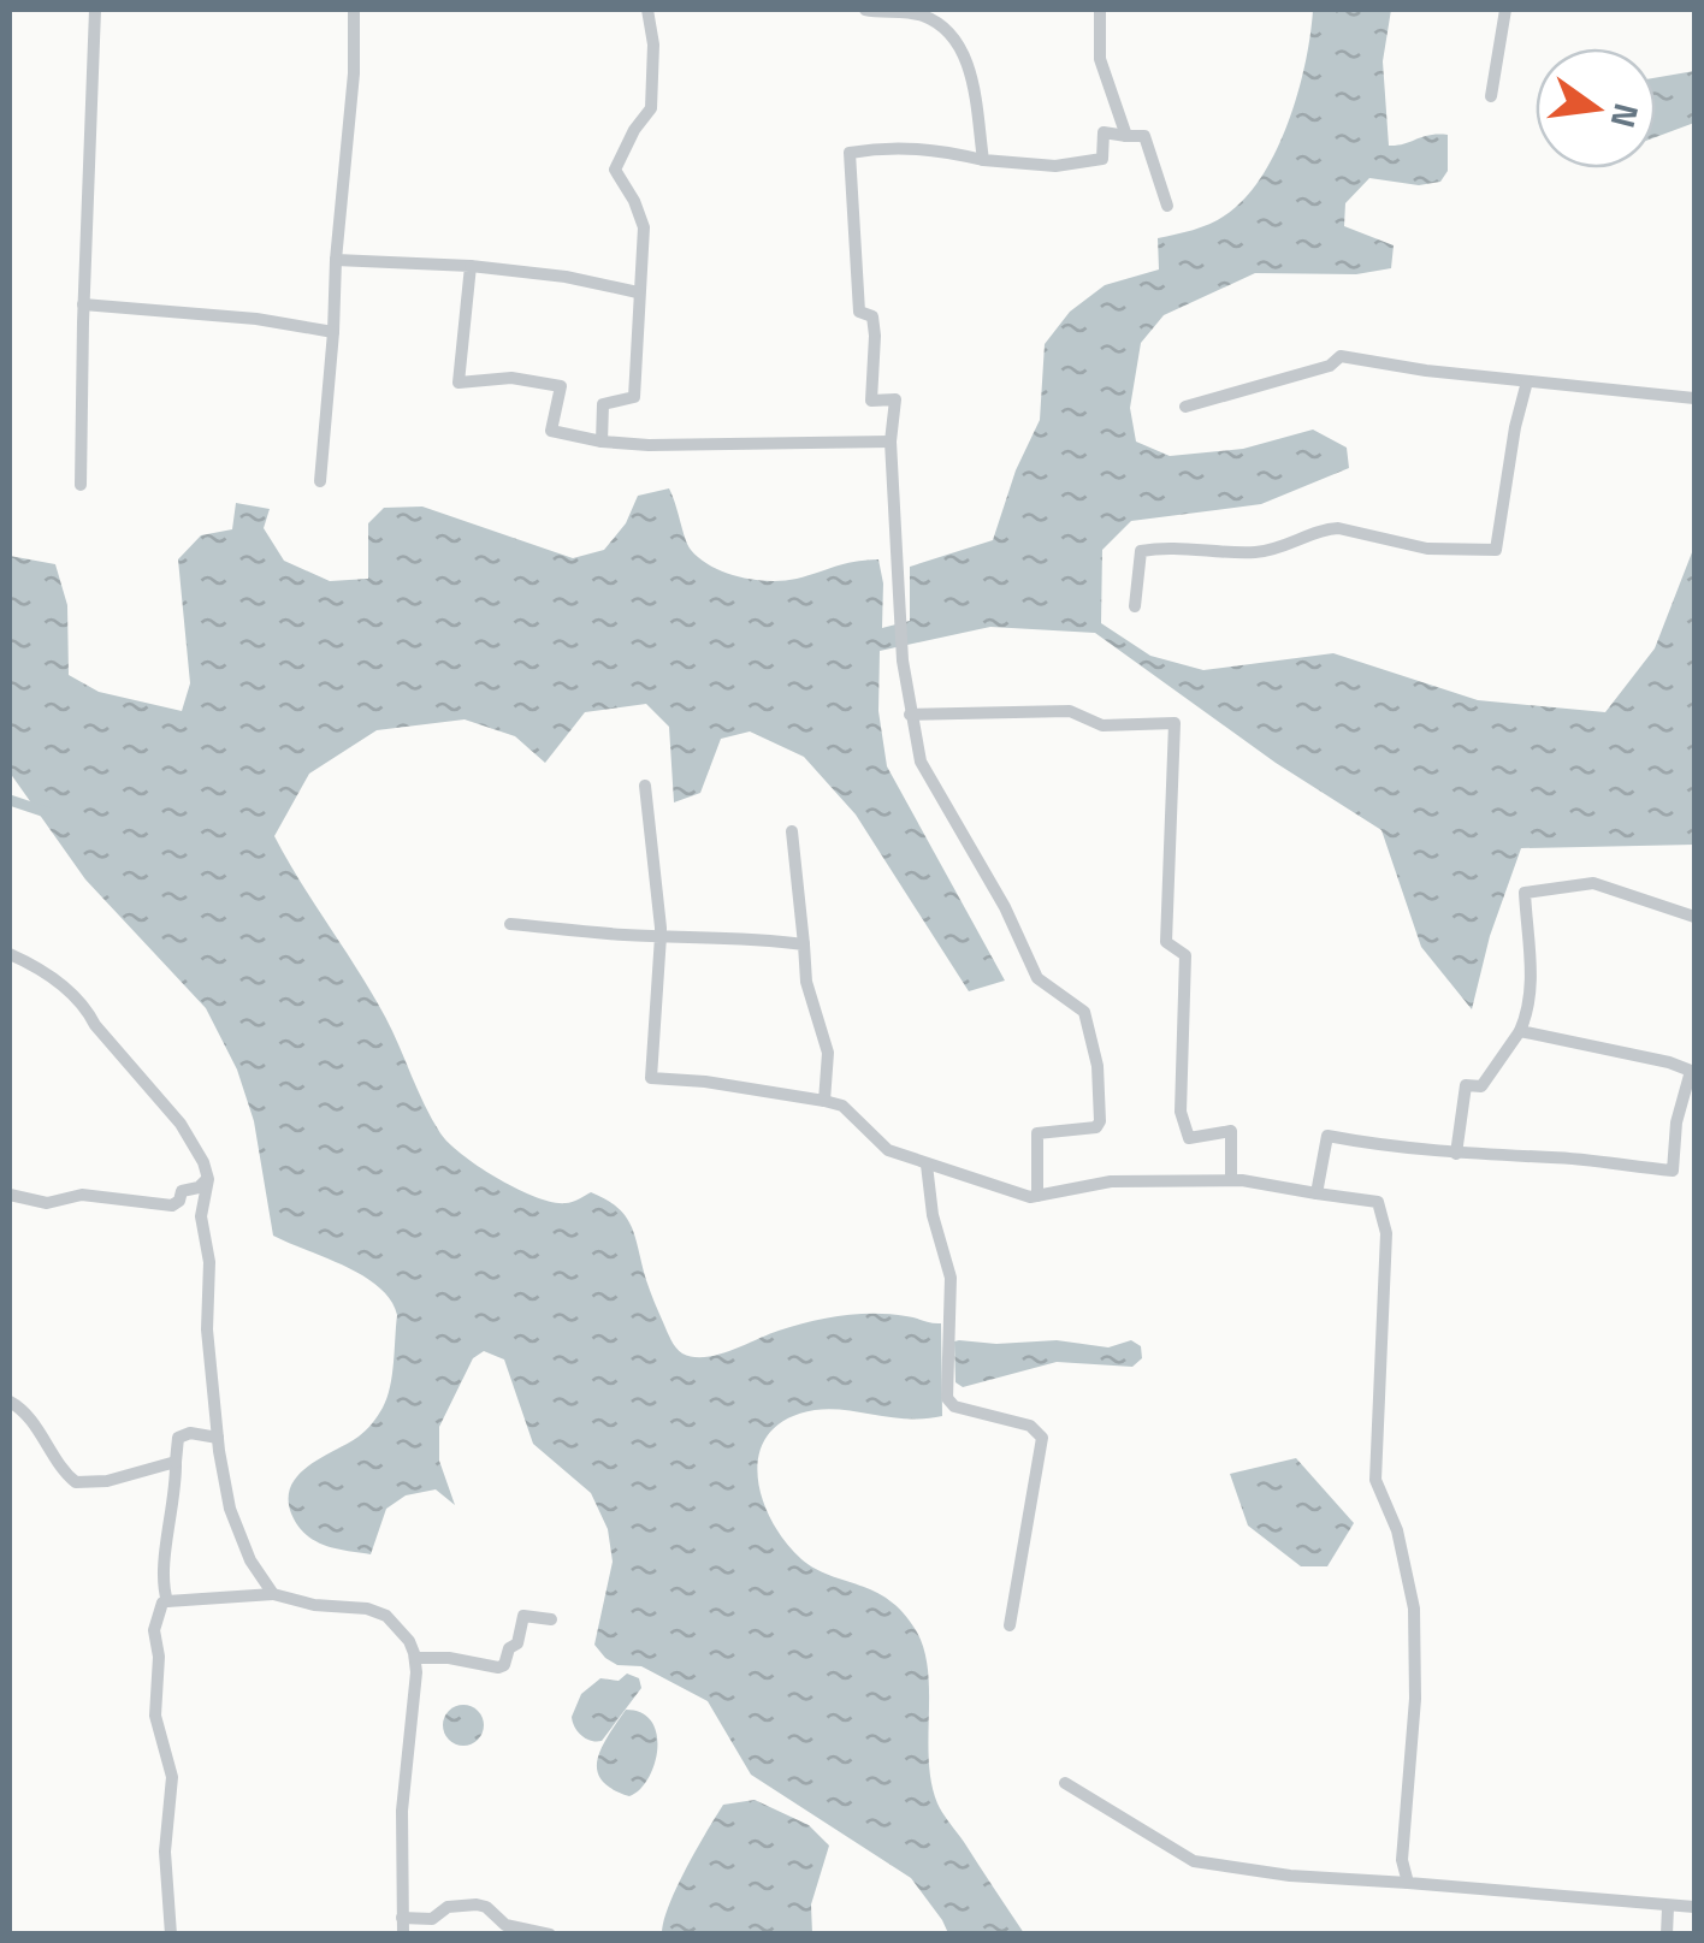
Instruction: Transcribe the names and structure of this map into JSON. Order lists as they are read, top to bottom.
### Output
{
  "north": "right"
}
